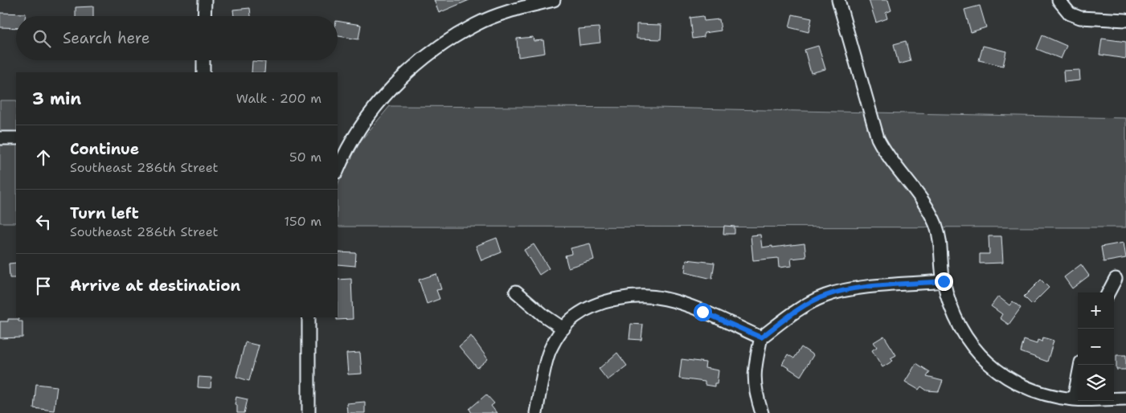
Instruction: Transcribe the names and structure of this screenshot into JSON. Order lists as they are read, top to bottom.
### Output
{
  "page": {
    "search": "Search here",
    "heading": ["3 min", "Walk · 200 m"],
    "list": [
      ["Continue", "Southeast 286th Street", "50 m"],
      ["Turn left", "Southeast 286th Street", "150 m"],
      "Arrive at destination"
    ],
    "map_buttons": ["+", "−"]
  }
}
